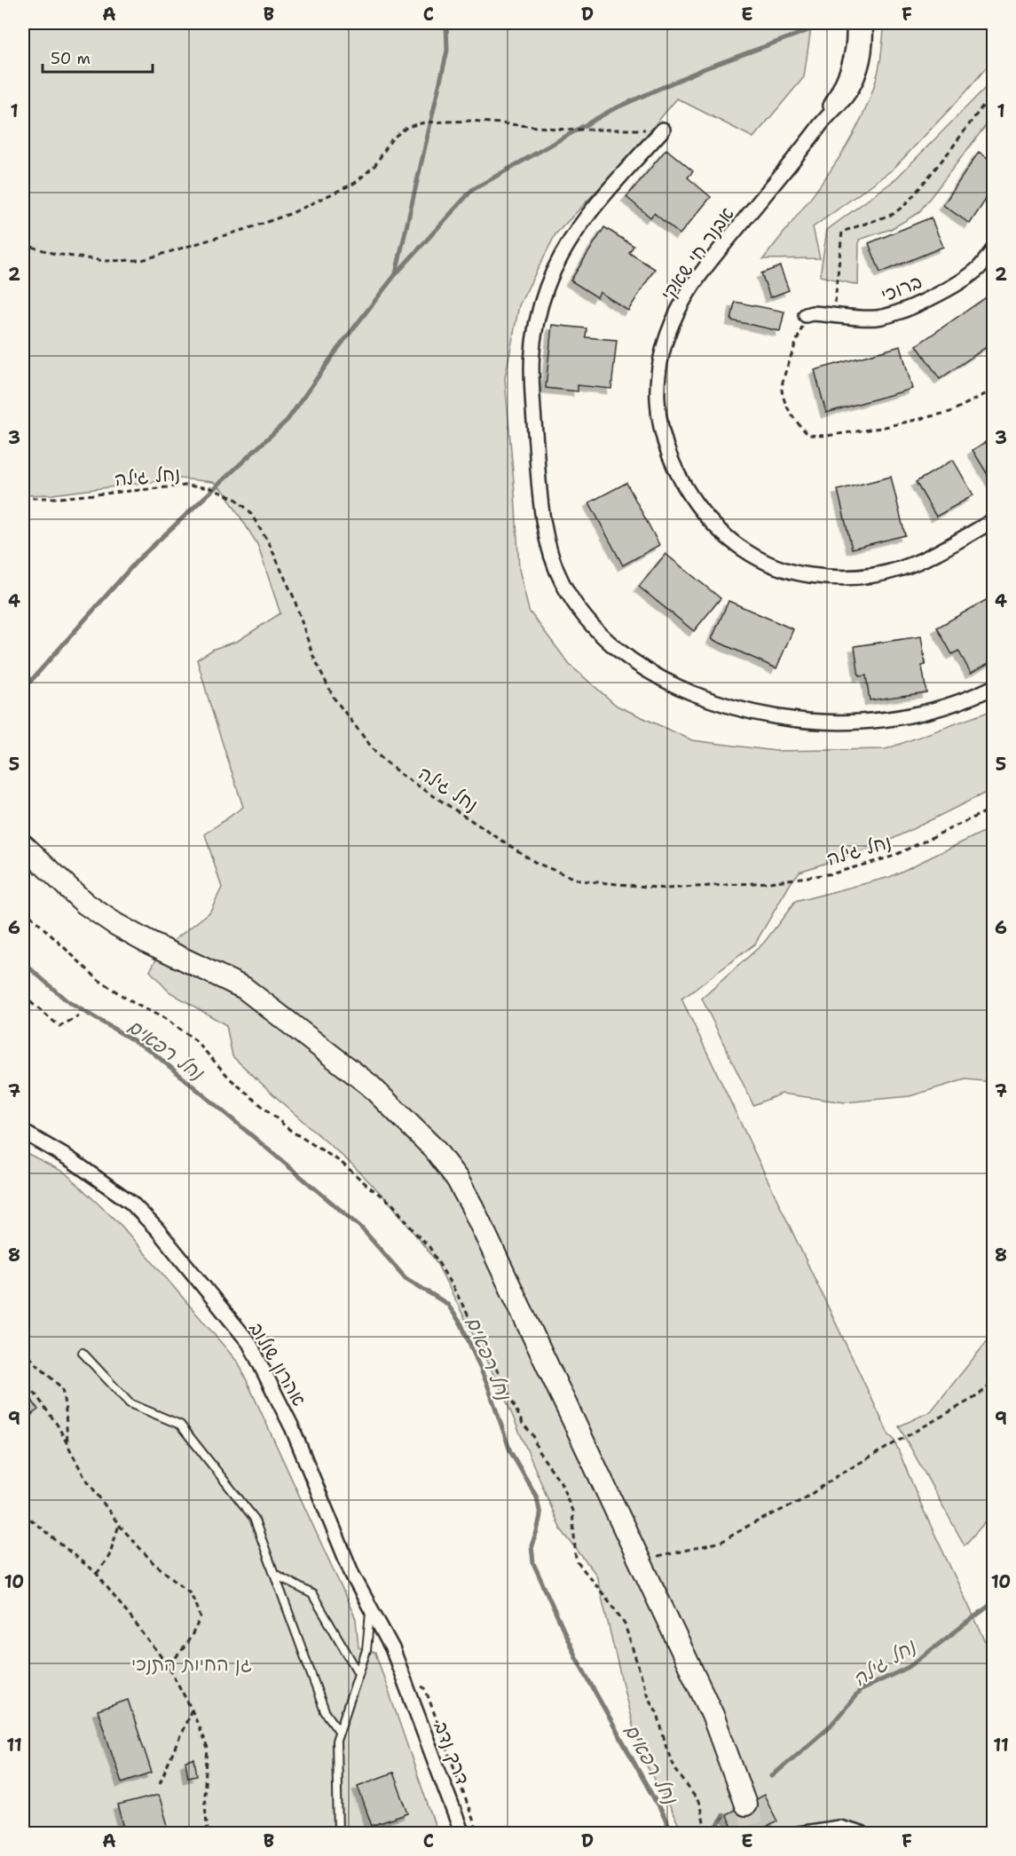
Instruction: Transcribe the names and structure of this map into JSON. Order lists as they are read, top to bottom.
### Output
{
  "streets": {
    "street": [
      "אבנר חי שאקי",
      "ברוכי",
      "אהרון שולוב",
      "דרך נדב"
    ],
    "path": ["נחל גילה"]
  },
  "crossings": [
    ["אהרון שולוב", "דרך נדב"]
  ],
  "water": ["נחל רפאים", "נחל גילה"],
  "parks": ["גן החיות התנכי"],
  "scale_bar": "50 m",
  "grid": {
    "columns": [
      "A",
      "B",
      "C",
      "D",
      "E",
      "F"
    ],
    "rows": [
      "1",
      "2",
      "3",
      "4",
      "5",
      "6",
      "7",
      "8",
      "9",
      "10",
      "11"
    ]
  }
}
